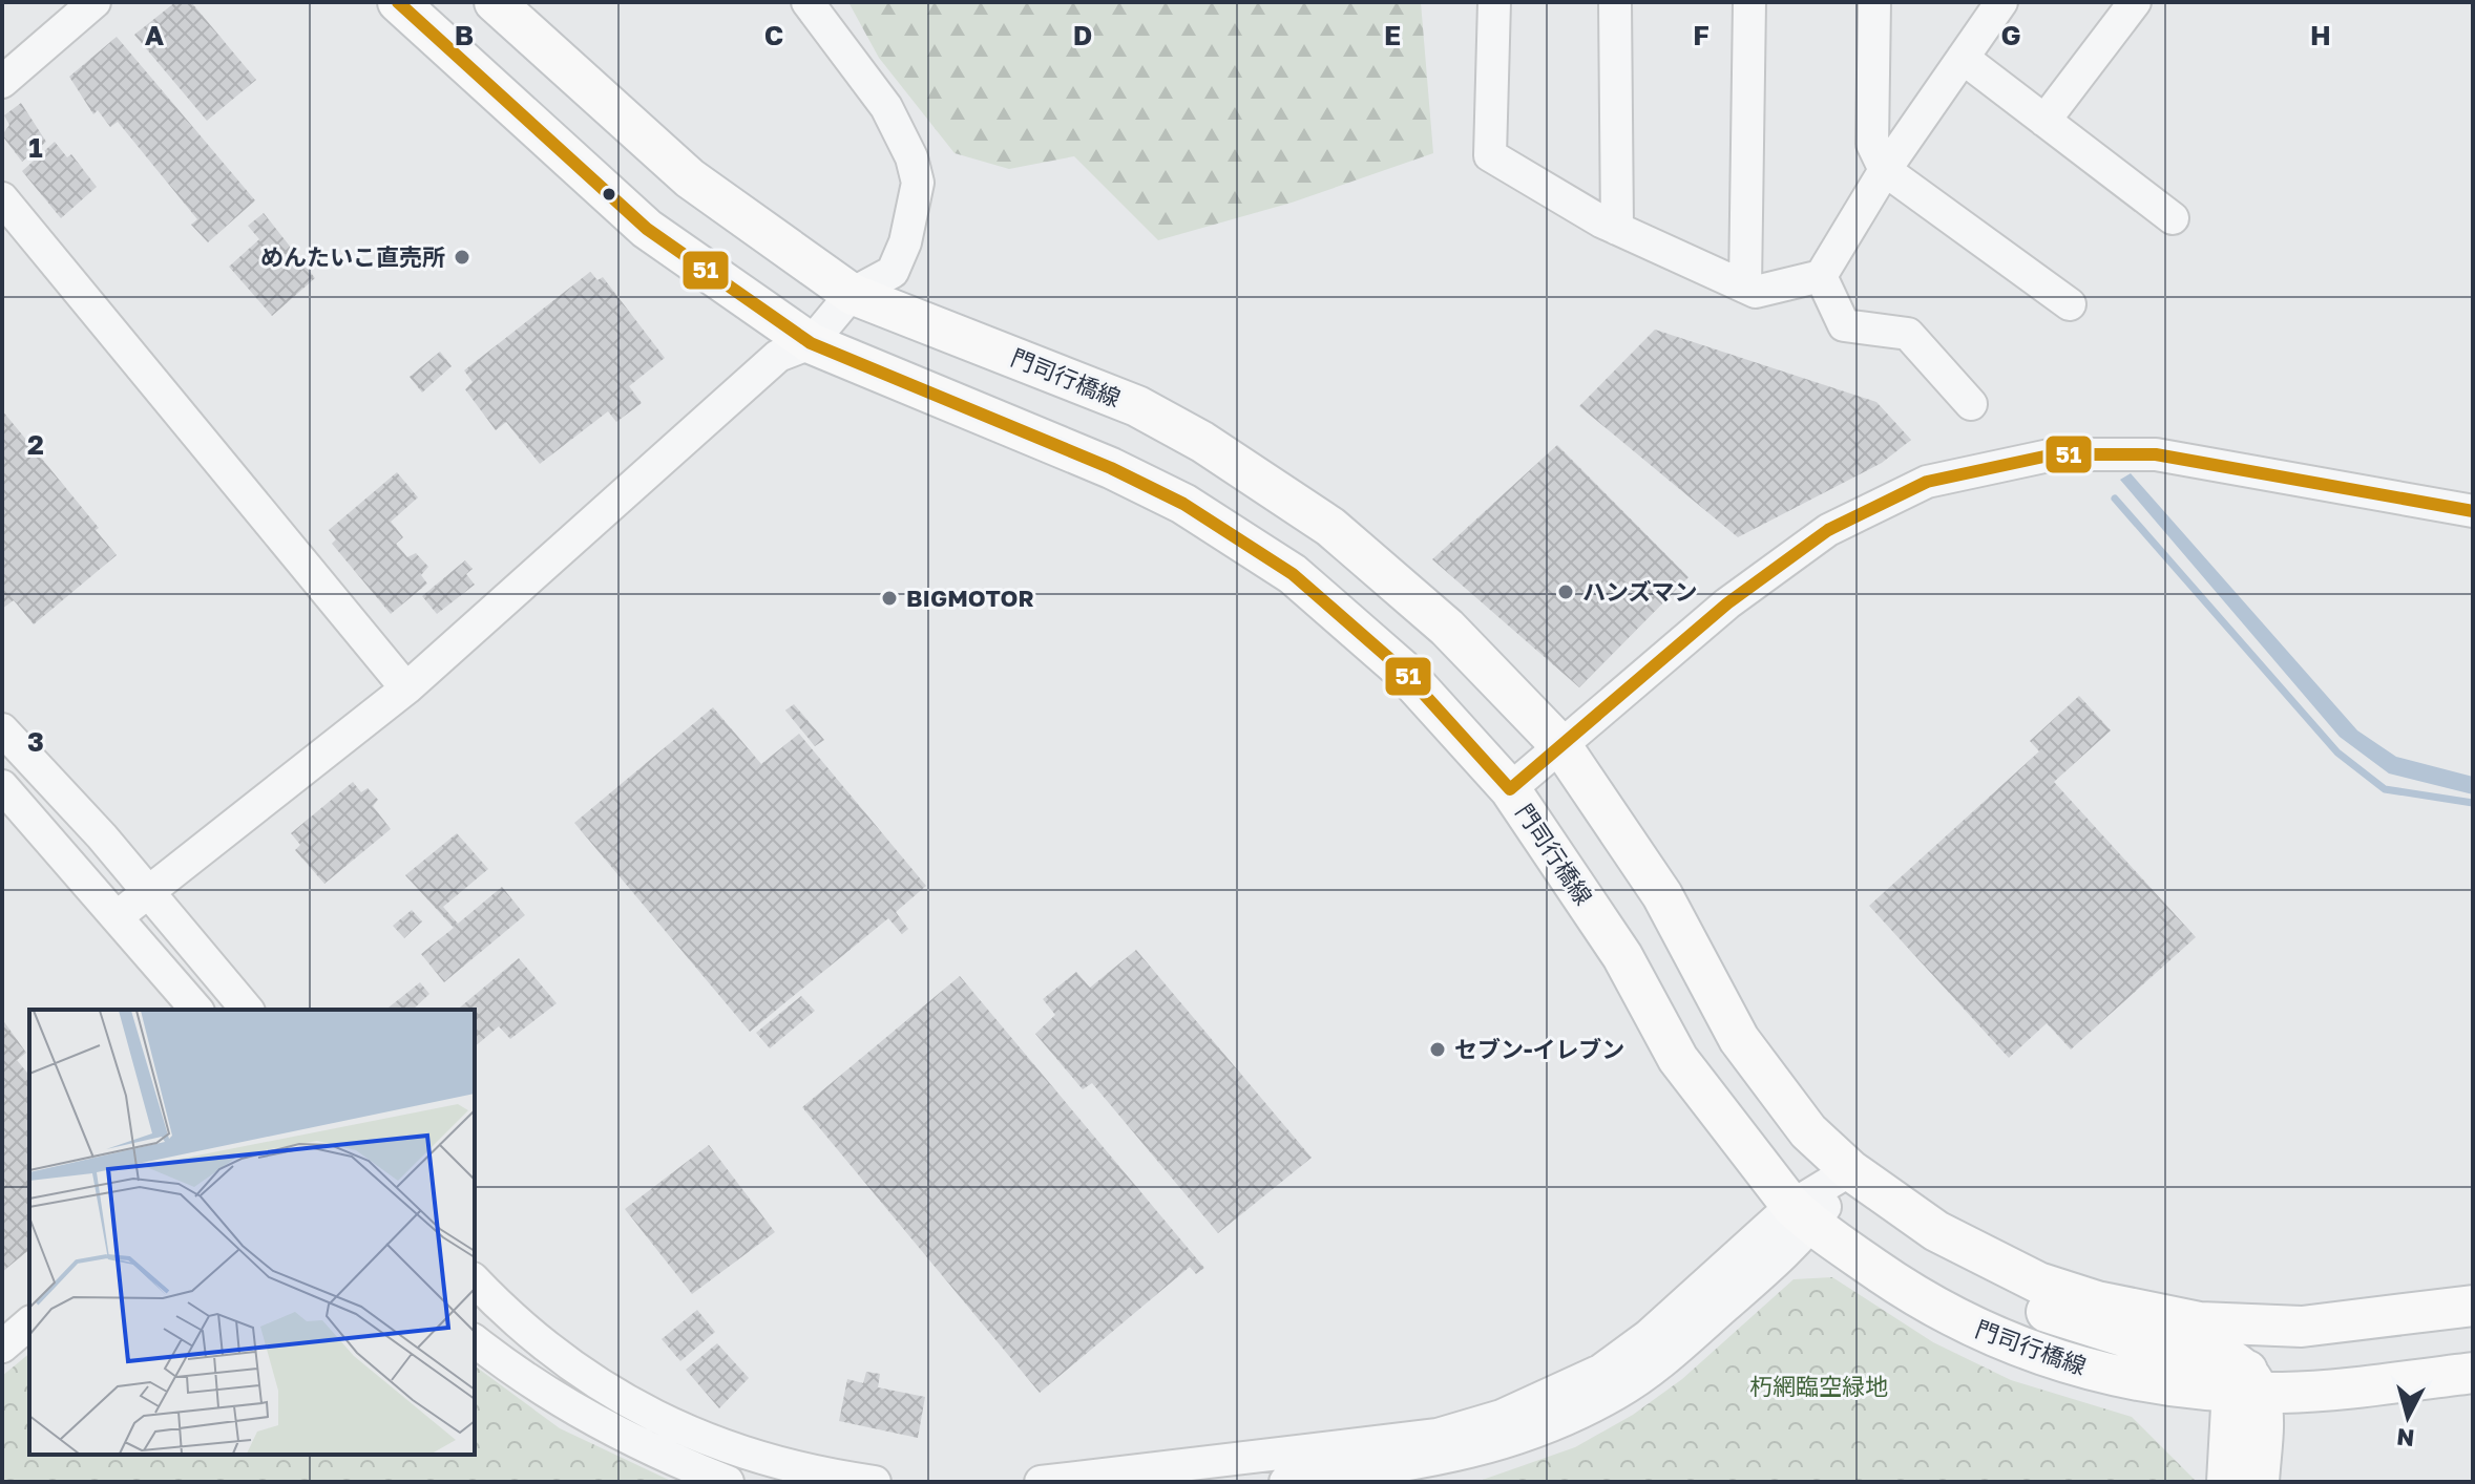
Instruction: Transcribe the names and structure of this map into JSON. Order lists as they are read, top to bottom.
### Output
{
  "streets": {
    "main road": ["門司行橋線"]
  },
  "parks": ["朽網臨空緑地"],
  "places": [
    "めんたいこ直売所",
    "ハンズマン",
    "BIGMOTOR",
    "セブン-イレブン"
  ],
  "lines": ["transit line 51"],
  "north": "bottom",
  "grid": {
    "columns": [
      "A",
      "B",
      "C",
      "D",
      "E",
      "F",
      "G",
      "H"
    ],
    "rows": ["1", "2", "3"]
  }
}
